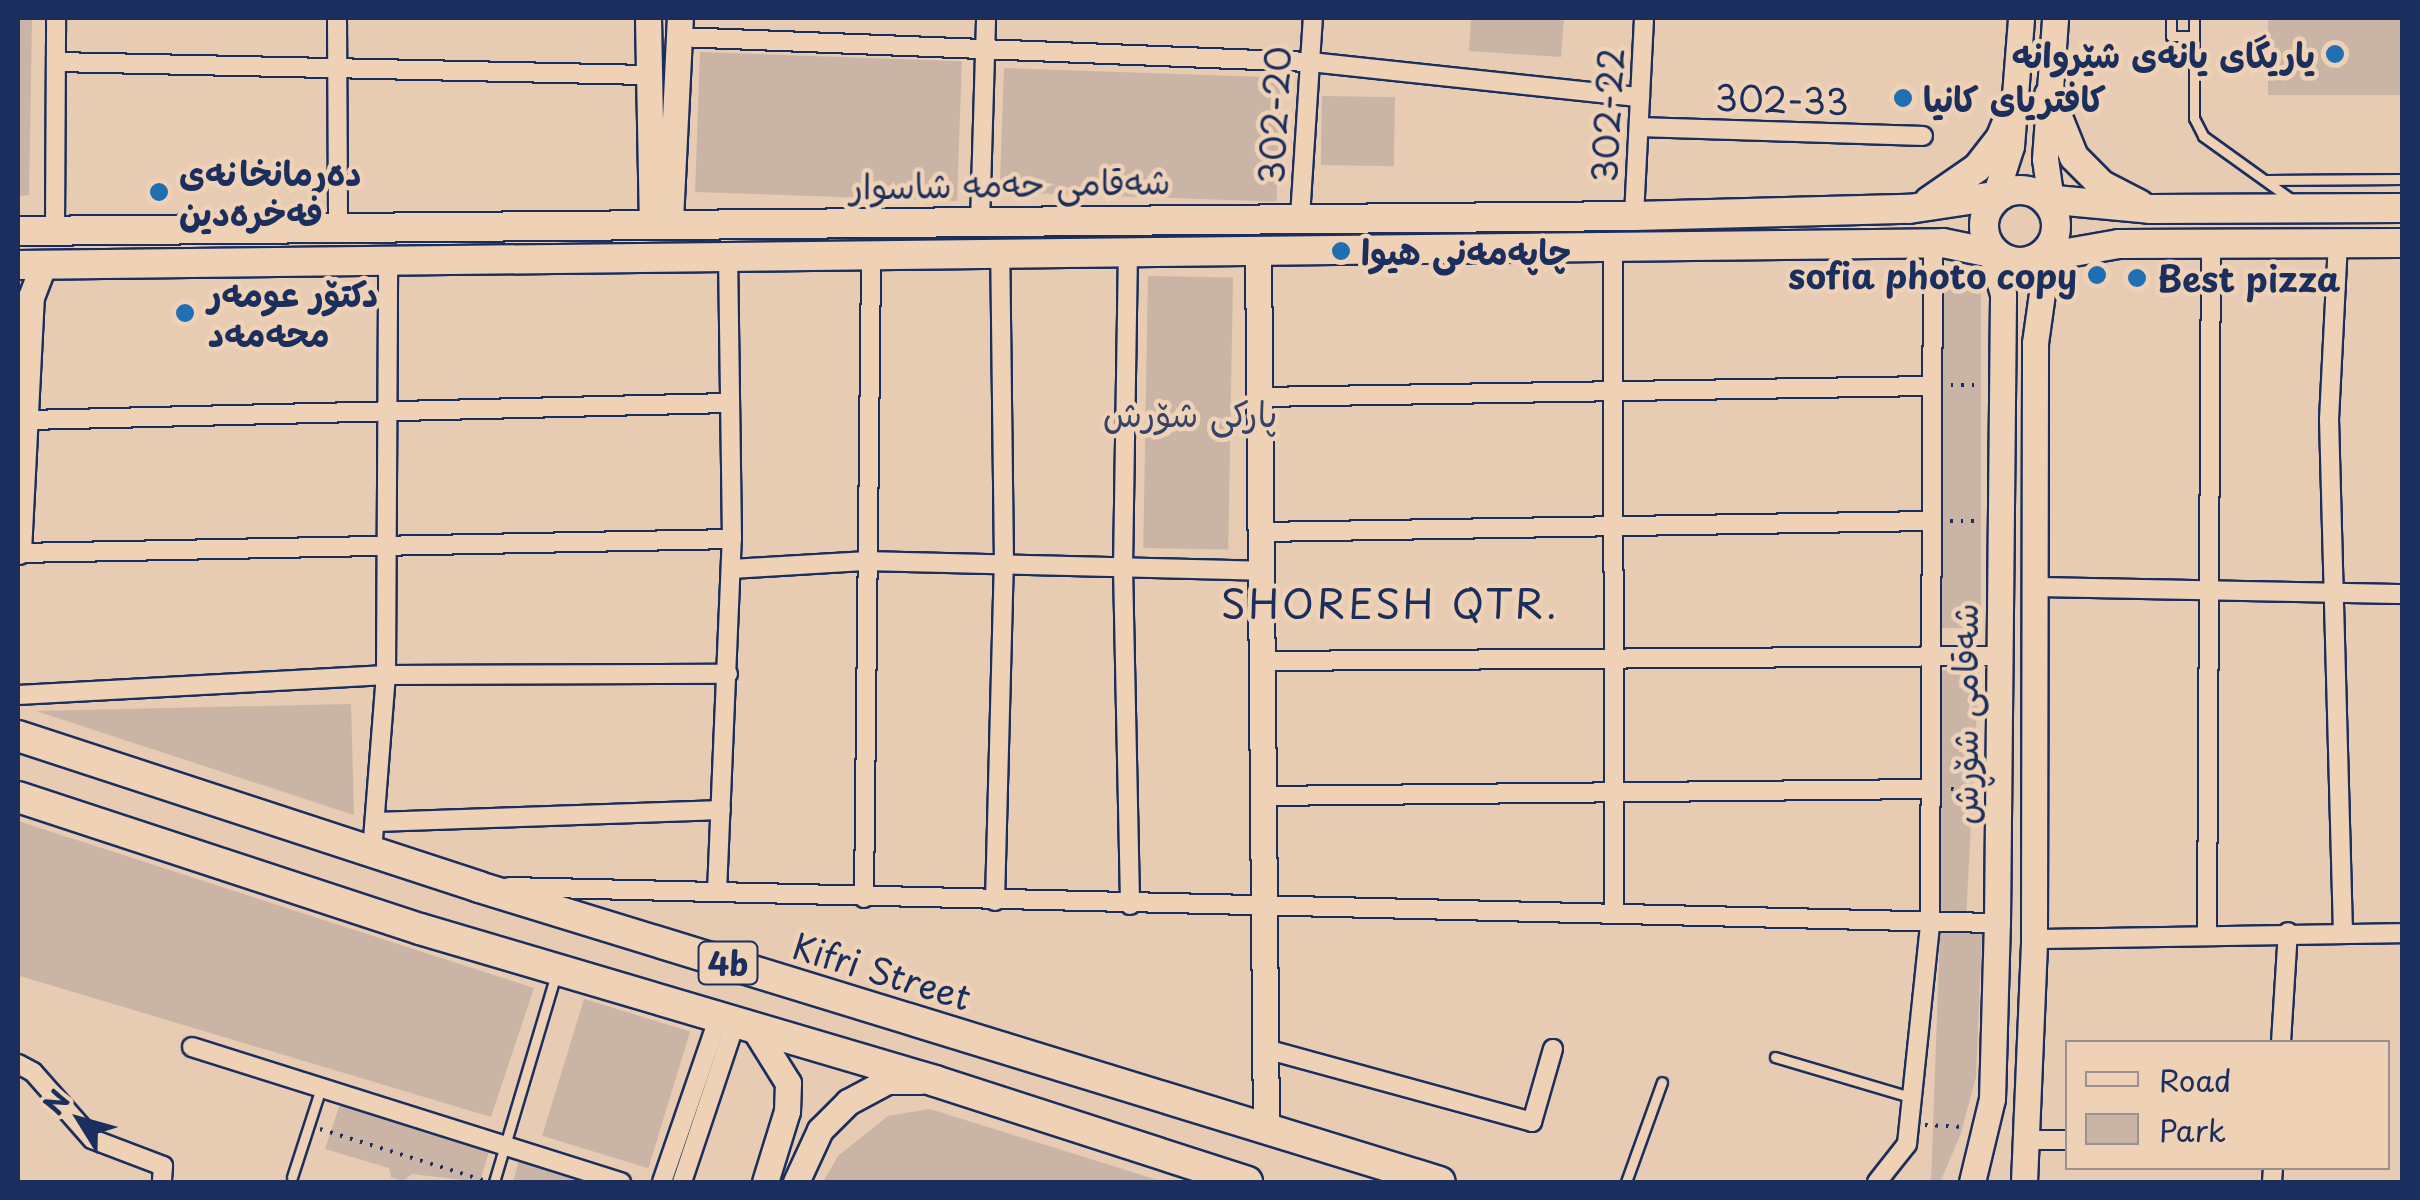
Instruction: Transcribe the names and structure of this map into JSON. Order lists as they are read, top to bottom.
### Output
{
  "streets": {
    "highway": ["4b", "Kifri Street"],
    "main road": ["شەقامی حەمە شاسوار", "شەقامی شۆڕش"],
    "street": ["302-33", "302-20", "302-22"]
  },
  "crossings": [
    ["302-33", "302-22"],
    ["302-20", "شەقامی حەمە شاسوار"],
    ["302-22", "شەقامی حەمە شاسوار"],
    ["شەقامی حەمە شاسوار", "شەقامی شۆڕش"]
  ],
  "districts": ["SHORESH QTR."],
  "parks": ["پارکی شۆرش"],
  "places": [
    "یاریگای یانەی شێروانە",
    "کافتریای کانیا",
    "دەرمانخانەی فەخرەدین",
    "چاپەمەنی هیوا",
    "sofia photo copy",
    "Best pizza",
    "دکتۆر عومەر محەمەد"
  ],
  "legend": ["Road", "Park"],
  "north": "top left"
}
